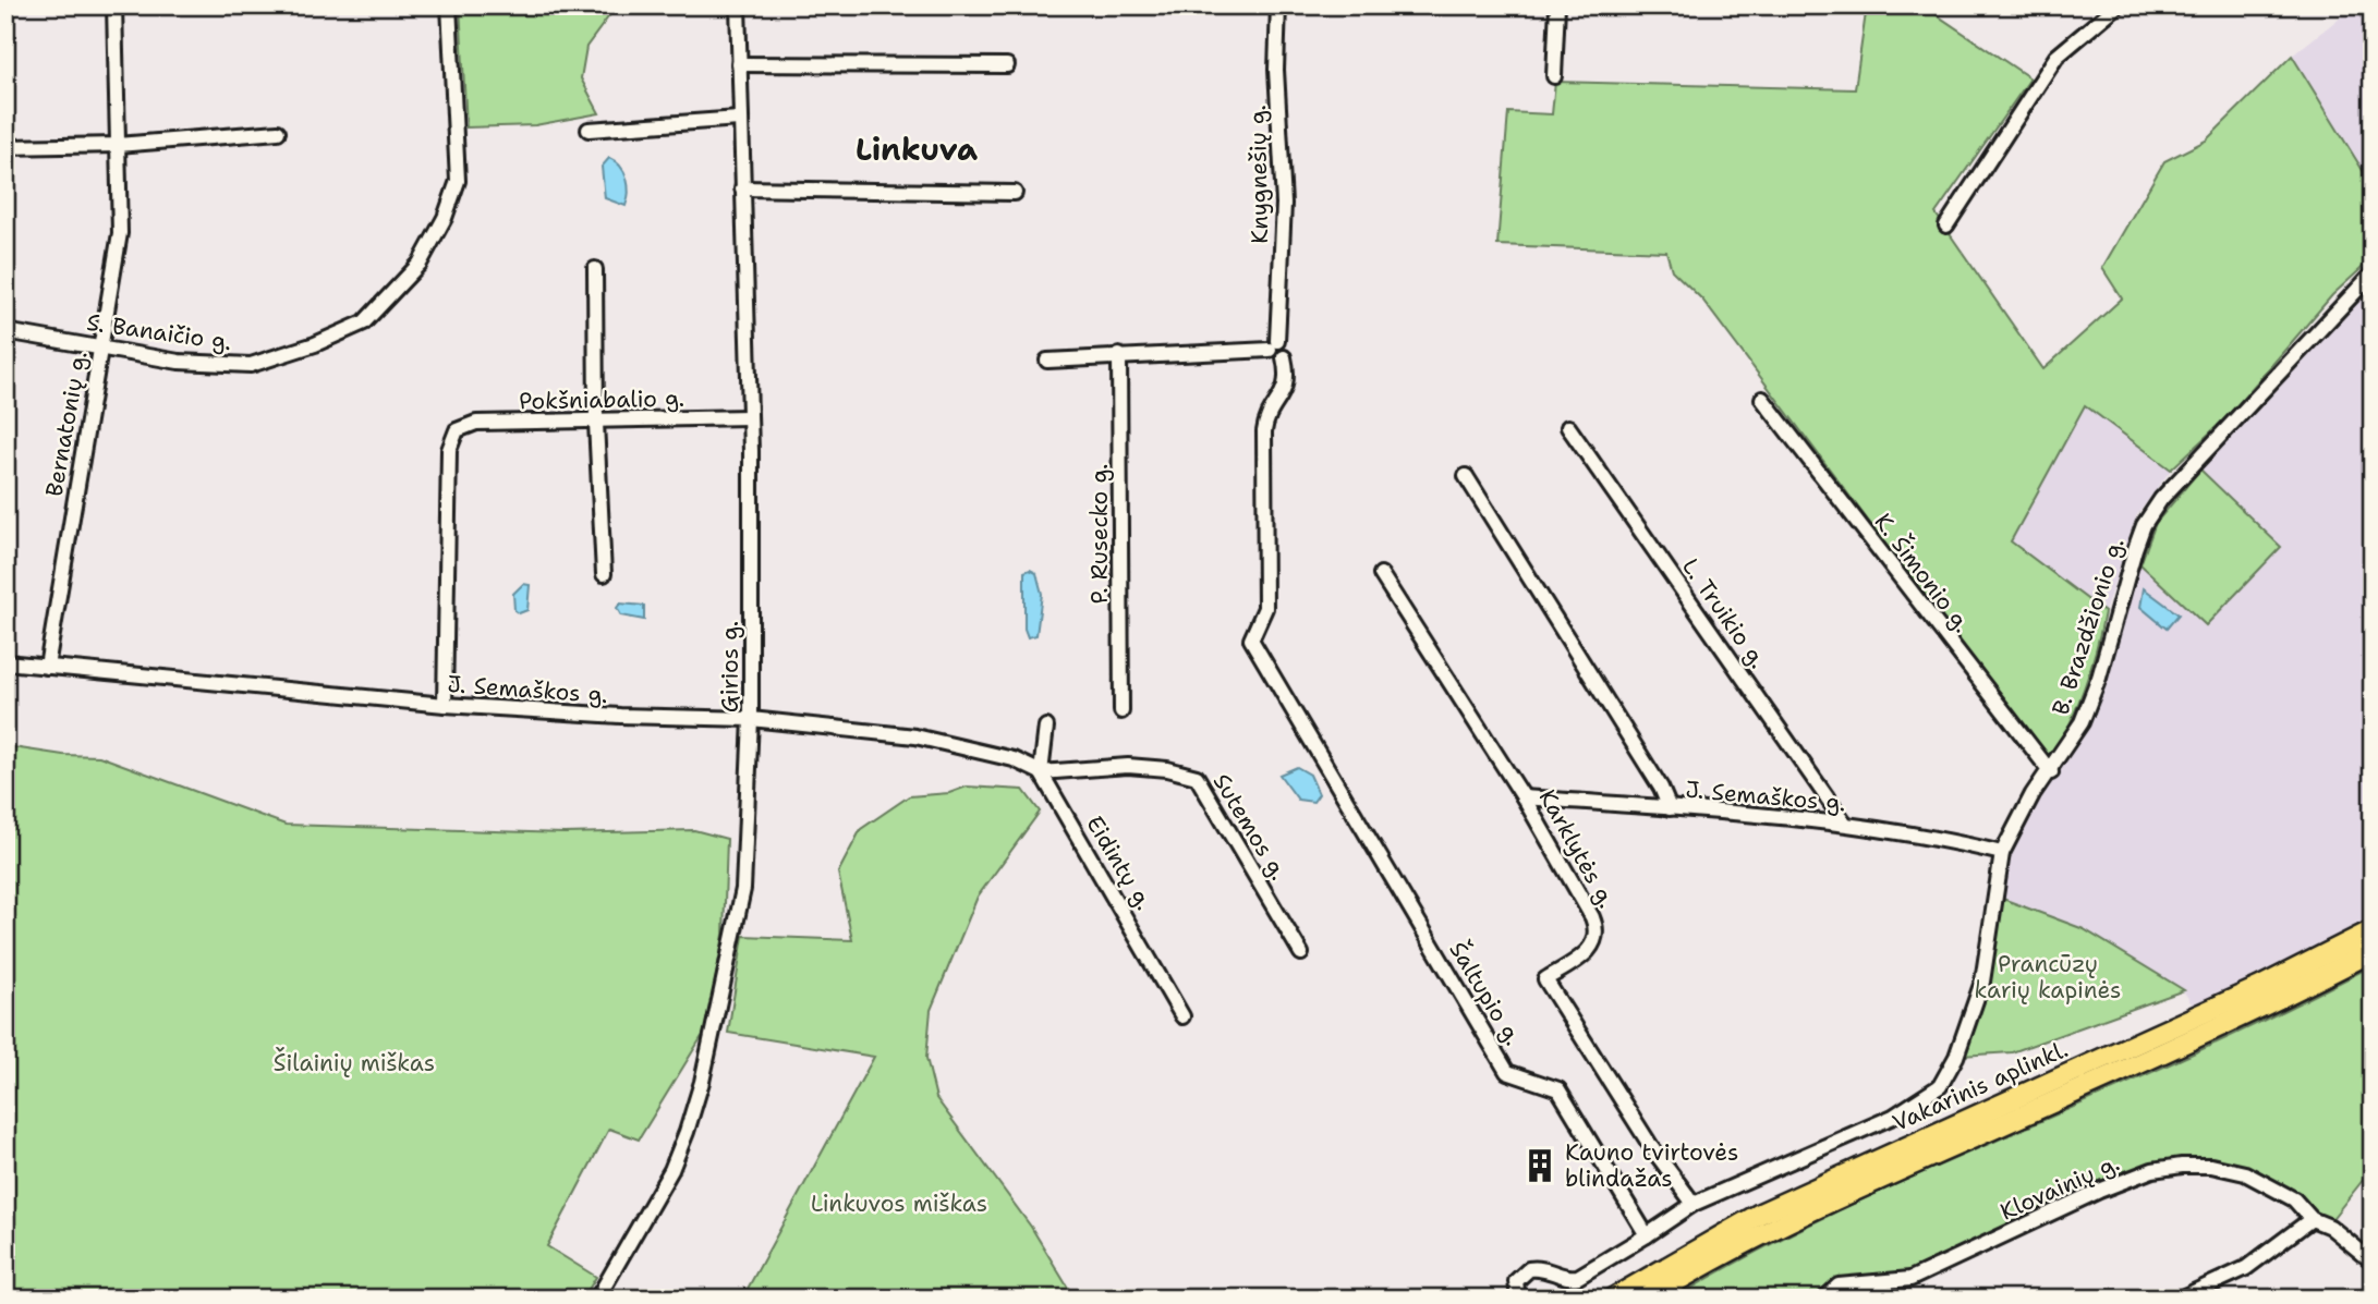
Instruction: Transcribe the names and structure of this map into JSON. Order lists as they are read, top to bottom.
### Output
{
  "streets": {
    "highway": ["Vakarinis aplinkl."],
    "street": [
      "Knygnešių g.",
      "S. Banaičio g.",
      "Pokšniabalio g.",
      "Bernatonių g.",
      "P. Rusecko g.",
      "K. Šimonio g.",
      "L. Truikio g.",
      "B. Brazdžionio g.",
      "Girios g.",
      "J. Semaškos g.",
      "Sutemos g.",
      "Karklytės g.",
      "Eidintų g.",
      "Šaltupio g.",
      "Klovainių g."
    ]
  },
  "crossings": [
    ["Knygnešių g.", "Šaltupio g."],
    ["S. Banaičio g.", "Bernatonių g."],
    ["Pokšniabalio g.", "Girios g."],
    ["Pokšniabalio g.", "J. Semaškos g."],
    ["Bernatonių g.", "J. Semaškos g."],
    ["K. Šimonio g.", "B. Brazdžionio g."],
    ["L. Truikio g.", "J. Semaškos g."],
    ["B. Brazdžionio g.", "J. Semaškos g."],
    ["B. Brazdžionio g.", "Karklytės g."],
    ["B. Brazdžionio g.", "Šaltupio g."],
    ["Girios g.", "J. Semaškos g."],
    ["J. Semaškos g.", "Sutemos g."],
    ["J. Semaškos g.", "Karklytės g."],
    ["J. Semaškos g.", "Eidintų g."],
    ["Sutemos g.", "Eidintų g."]
  ],
  "districts": ["Linkuva"],
  "parks": ["Prancūzų karių kapinės", "Šilainių miškas", "Linkuvos miškas"],
  "places": {
    "building": ["Kauno tvirtovės blindažas"]
  }
}
